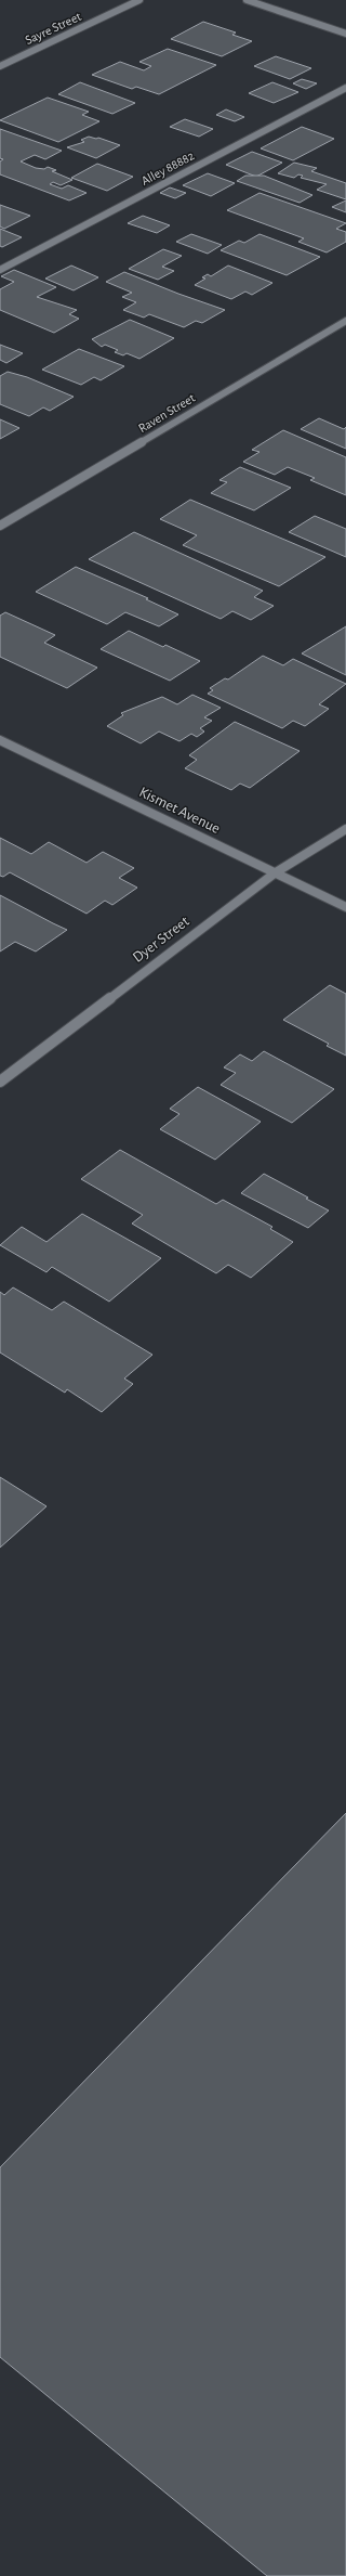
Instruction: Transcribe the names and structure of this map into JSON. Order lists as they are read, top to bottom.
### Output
{
  "streets": {
    "street": [
      "Sayre Street",
      "Alley 88882",
      "Raven Street",
      "Kismet Avenue",
      "Dyer Street"
    ]
  },
  "crossings": [
    ["Kismet Avenue", "Dyer Street"]
  ]
}
